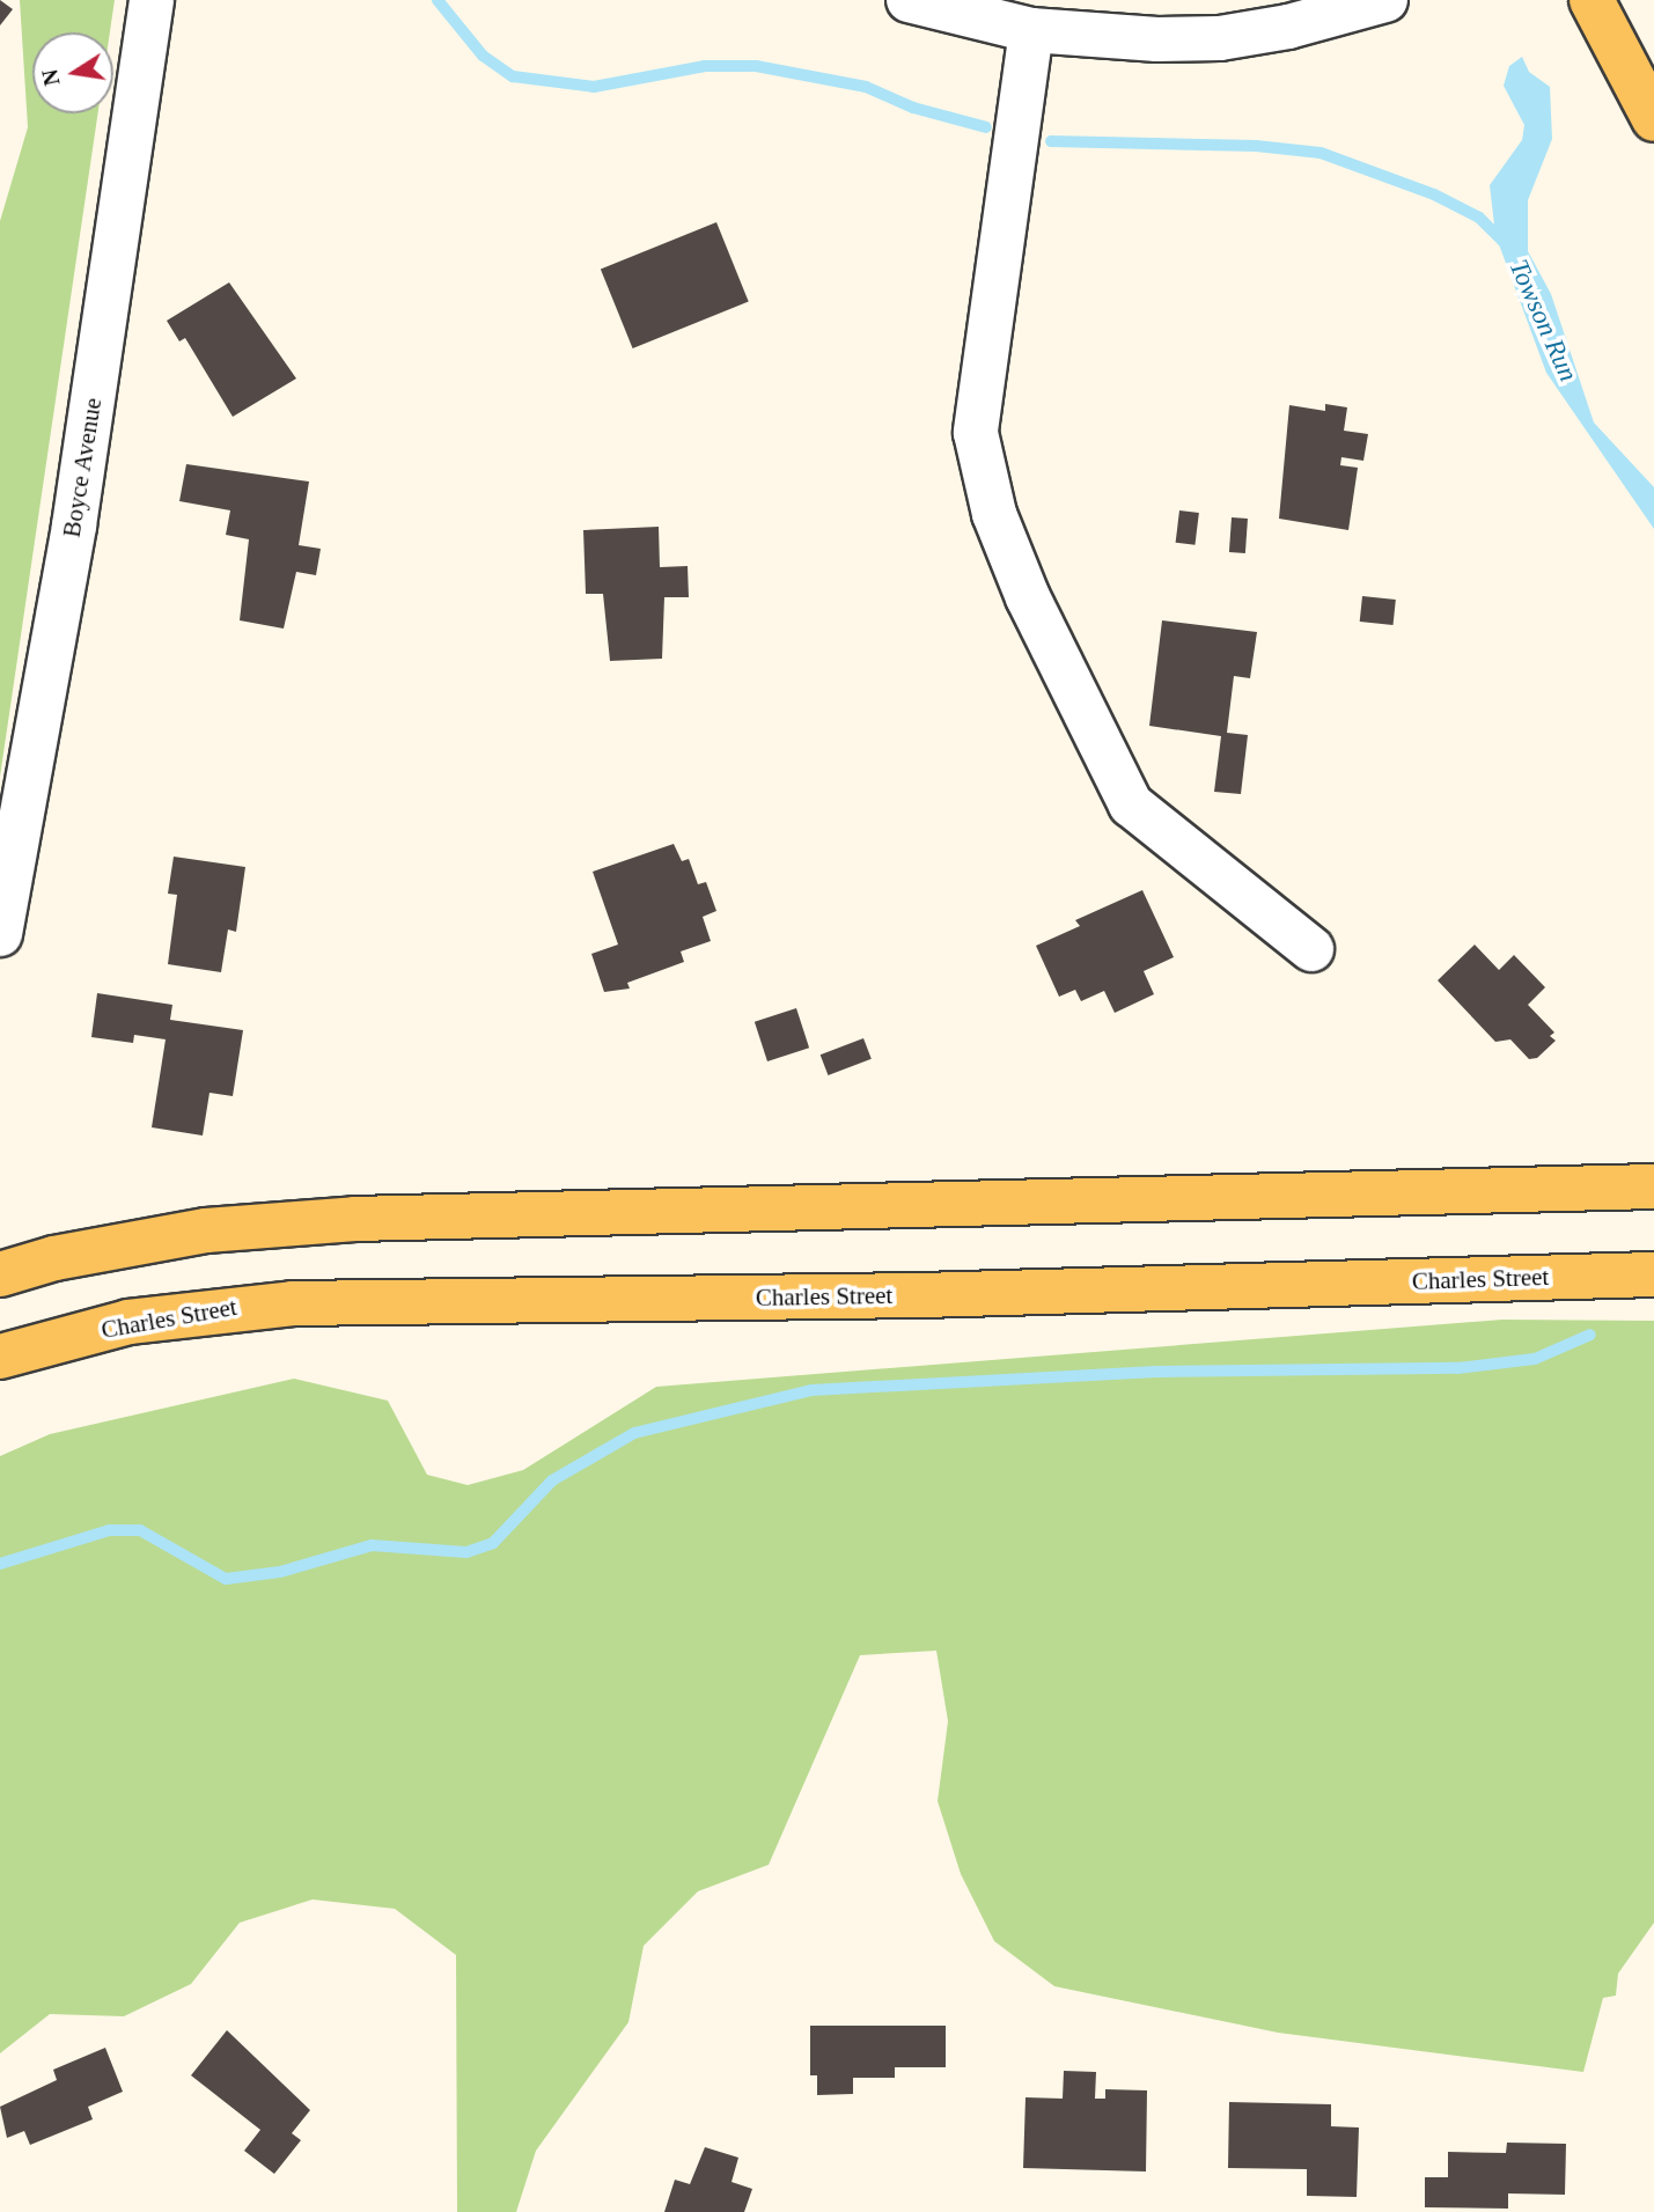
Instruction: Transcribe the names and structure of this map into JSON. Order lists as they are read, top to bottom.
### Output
{
  "streets": {
    "main road": ["Charles Street"],
    "street": ["Boyce Avenue"]
  },
  "water": ["Towson Run"],
  "north": "left"
}
